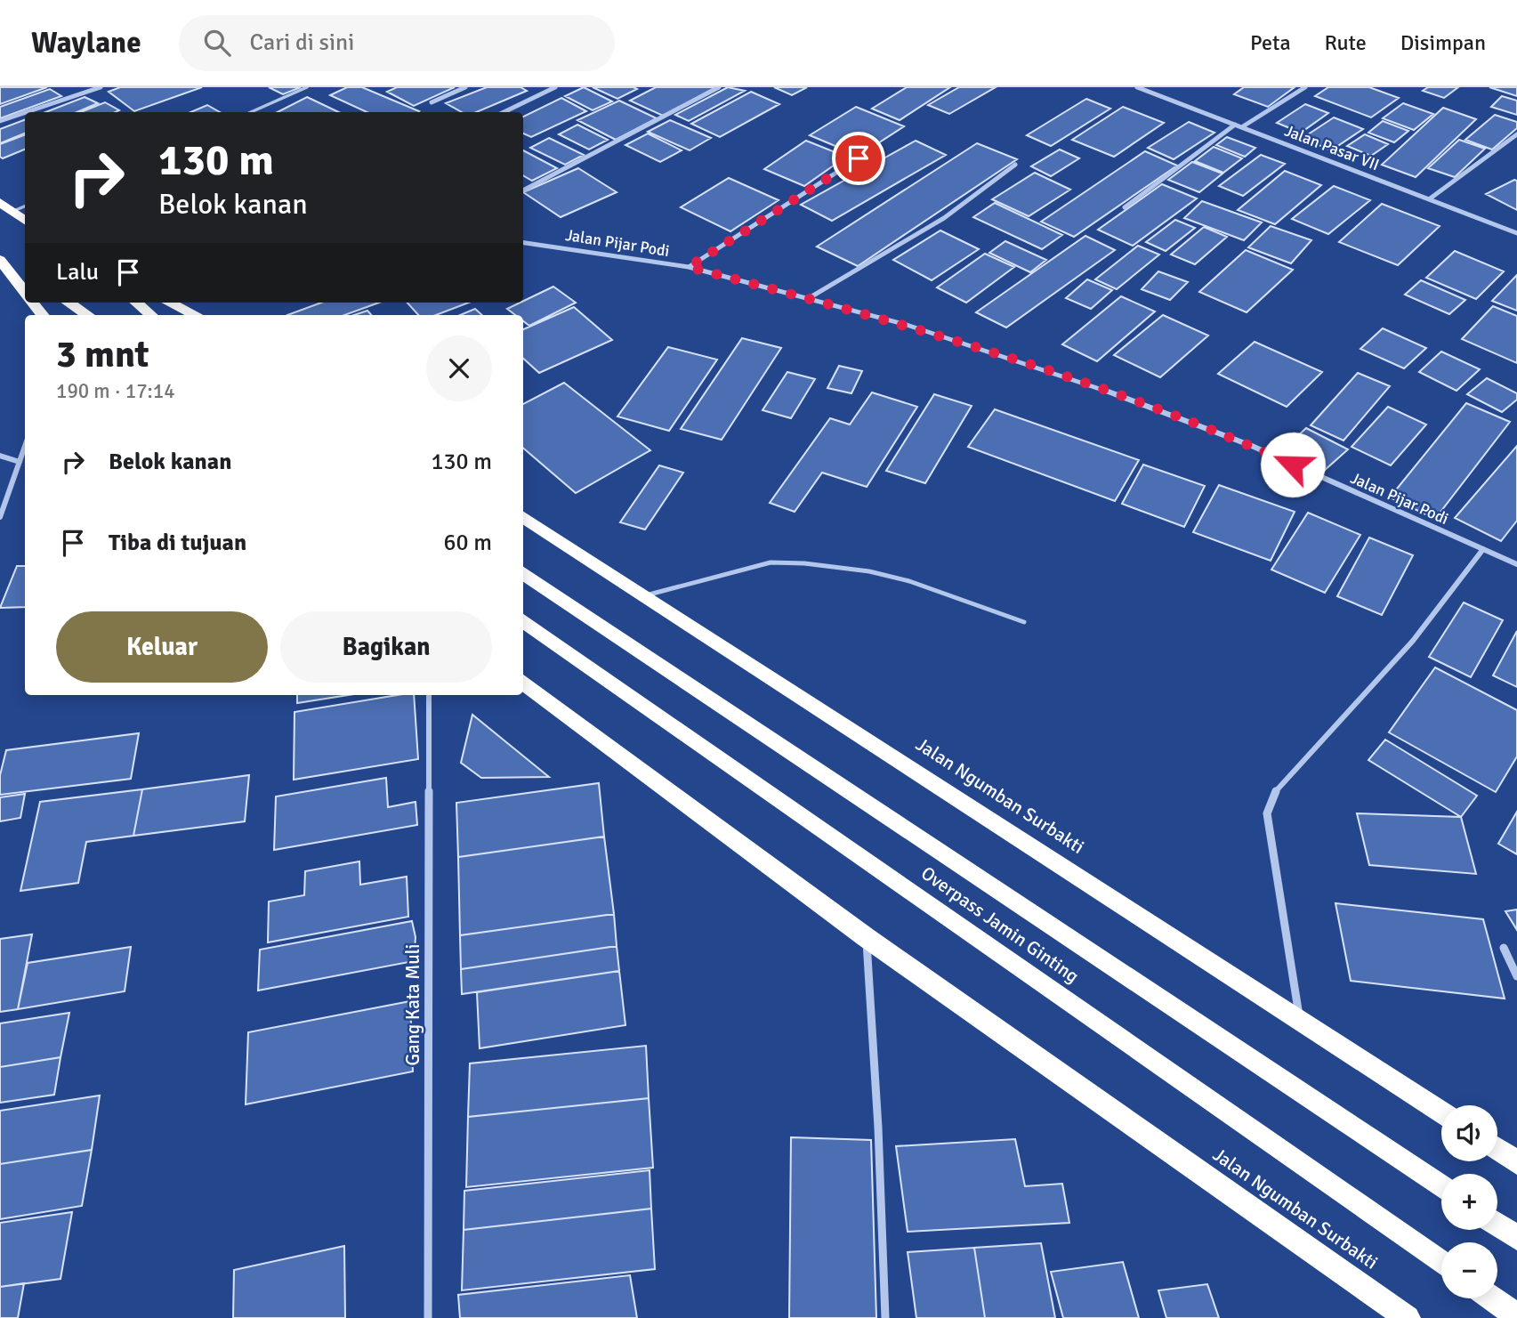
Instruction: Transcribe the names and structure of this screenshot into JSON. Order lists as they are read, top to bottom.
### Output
{
  "streets": {
    "highway": ["Jalan Ngumban Surbakti", "Overpass Jamin Ginting"],
    "street": ["Jalan Pasar VII", "Jalan Pijar Podi", "Gang Kata Muli"]
  },
  "page": {
    "header": "Waylane",
    "search": "Cari di sini",
    "nav": ["Peta", "Rute", "Disimpan"],
    "turn": ["130 m", "Belok kanan"],
    "then": "Lalu",
    "heading": ["3 mnt", "190 m · 17:14"],
    "list": [
      {
        "name": "Belok kanan",
        "value": "130 m"
      },
      {
        "name": "Tiba di tujuan",
        "value": "60 m"
      }
    ],
    "buttons": ["Keluar", "Bagikan"],
    "map_buttons": ["+", "−"]
  }
}
